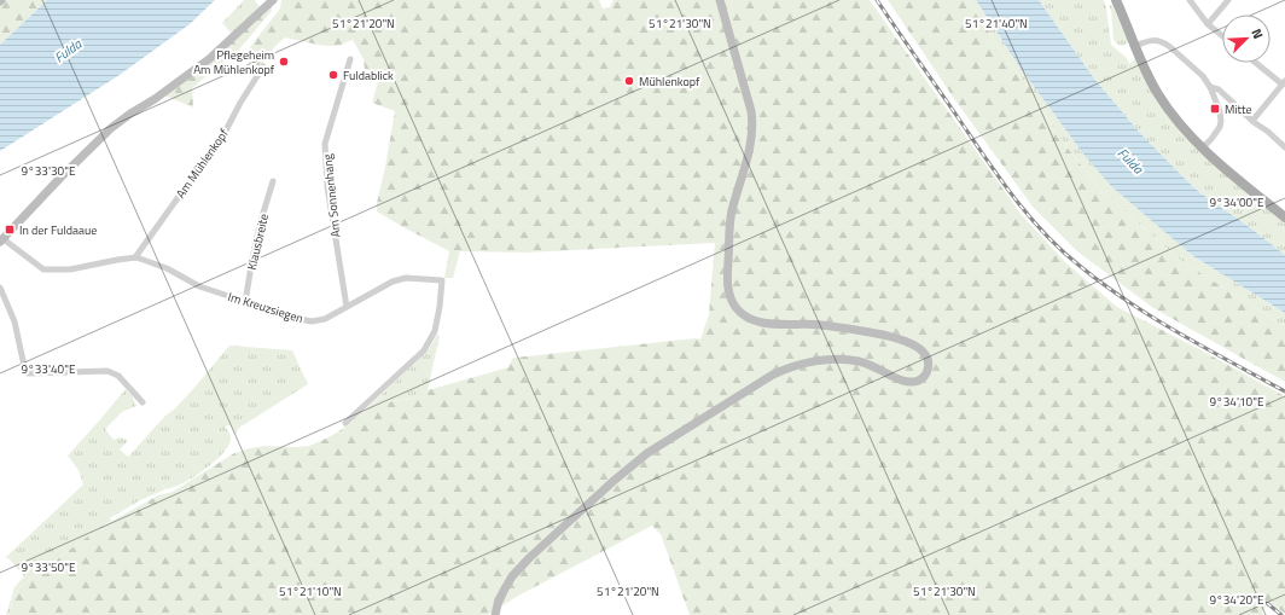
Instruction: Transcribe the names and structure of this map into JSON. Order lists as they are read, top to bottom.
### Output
{
  "streets": {
    "street": [
      "Am Mühlenkopf",
      "Am Sonnenhang",
      "Klausbreite",
      "Im Kreuzsiegen"
    ]
  },
  "crossings": [
    ["Am Mühlenkopf", "Im Kreuzsiegen"],
    ["Am Sonnenhang", "Im Kreuzsiegen"],
    ["Klausbreite", "Im Kreuzsiegen"]
  ],
  "water": ["Fulda"],
  "places": {
    "other": ["Pflegeheim Am Mühlenkopf", "Fuldablick", "Mühlenkopf"],
    "transit": ["Mitte", "In der Fuldaaue"]
  },
  "north": "top right",
  "coordinates": [
    "51°21'40\"N",
    "51°21'20\"N",
    "51°21'30\"N",
    "9°33'30\"E",
    "9°34'00\"E",
    "9°33'40\"E",
    "9°34'10\"E",
    "9°33'50\"E",
    "51°21'10\"N",
    "9°34'20\"E"
  ]
}
